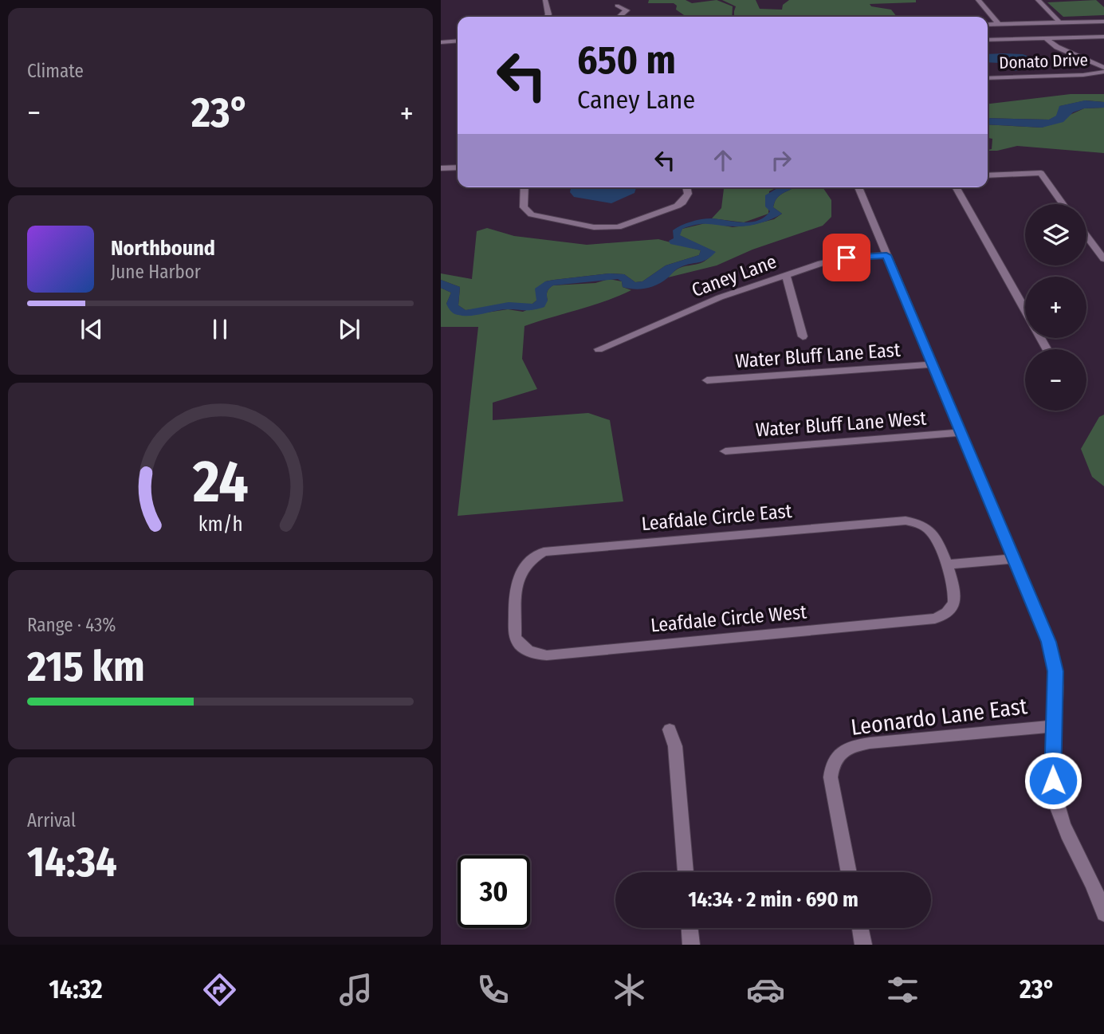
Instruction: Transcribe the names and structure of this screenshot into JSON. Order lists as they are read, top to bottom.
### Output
{
  "streets": {
    "street": [
      "Donato Drive",
      "Caney Lane",
      "Water Bluff Lane East",
      "Water Bluff Lane West",
      "Leafdale Circle East",
      "Leafdale Circle West",
      "Leonardo Lane East"
    ]
  },
  "crossings": [
    ["Leafdale Circle East", "Leafdale Circle West"]
  ],
  "page": {
    "tile": [
      "Climate",
      ["Range · 43%", "215 km"],
      ["Arrival", "14:34"]
    ],
    "turn": ["650 m", "Caney Lane"],
    "heat": ["−", "23°", "+"],
    "map_buttons": ["+", "−"],
    "song": ["Northbound", "June Harbor"],
    "limit": "30",
    "trip": "14:34 · 2 min · 690 m",
    "tabs": ["14:32", "23°"],
    "gauge": ["24", "km/h"]
  }
}
